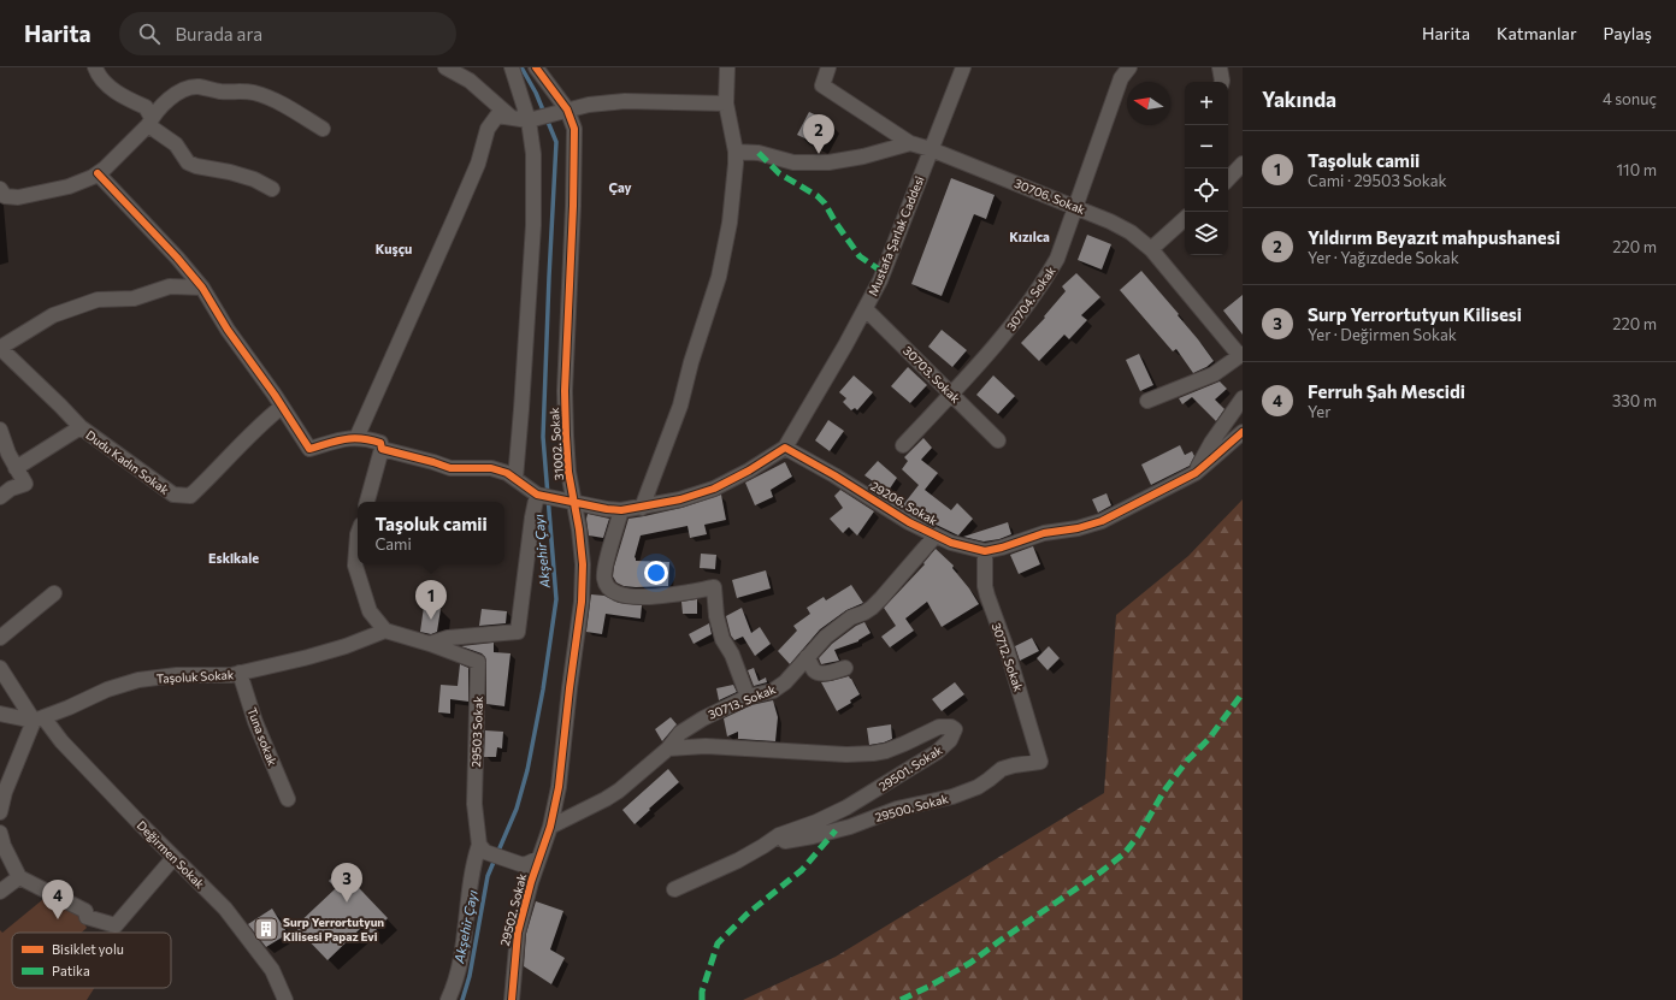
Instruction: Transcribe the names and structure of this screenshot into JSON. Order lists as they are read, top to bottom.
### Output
{
  "streets": {
    "street": [
      "30706. Sokak",
      "Mustafa Şarlak Caddesi",
      "30704. Sokak",
      "30703. Sokak",
      "31002. Sokak",
      "Dudu Kadın Sokak",
      "29206. Sokak",
      "30712. Sokak",
      "Taşoluk Sokak",
      "30713. Sokak",
      "29503 Sokak",
      "Tuna sokak",
      "29501. Sokak",
      "29500. Sokak",
      "Değirmen Sokak",
      "29502. Sokak"
    ]
  },
  "crossings": [
    ["30706. Sokak", "Mustafa Şarlak Caddesi"],
    ["30706. Sokak", "30704. Sokak"],
    ["Mustafa Şarlak Caddesi", "30703. Sokak"],
    ["Mustafa Şarlak Caddesi", "29206. Sokak"],
    ["30704. Sokak", "30703. Sokak"],
    ["31002. Sokak", "30713. Sokak"],
    ["31002. Sokak", "29502. Sokak"],
    ["29206. Sokak", "30712. Sokak"],
    ["29206. Sokak", "30713. Sokak"],
    ["30712. Sokak", "29500. Sokak"],
    ["Taşoluk Sokak", "Tuna sokak"],
    ["Taşoluk Sokak", "Değirmen Sokak"],
    ["30713. Sokak", "29501. Sokak"],
    ["30713. Sokak", "29502. Sokak"],
    ["29501. Sokak", "29500. Sokak"]
  ],
  "districts": [
    "Çay",
    "Kızılca",
    "Kuşçu",
    "Eskikale"
  ],
  "water": ["Akşehir Çayı"],
  "places": {
    "building": ["Surp Yerrortutyun Kilisesi Papaz Evi"]
  },
  "legend": ["Bisiklet yolu", "Patika"],
  "north": "left",
  "page": {
    "header": "Harita",
    "search": "Burada ara",
    "nav": ["Harita", "Katmanlar", "Paylaş"],
    "heading": ["Yakında", "4 sonuç"],
    "map_buttons": ["+", "−"],
    "pins": [
      "2",
      "1",
      "3",
      "4"
    ],
    "list": [
      {
        "mark": "1",
        "name": "Taşoluk camii",
        "note": "Cami · 29503 Sokak",
        "value": "110 m"
      },
      {
        "mark": "2",
        "name": "Yıldırım Beyazıt mahpushanesi",
        "note": "Yer · Yağızdede Sokak",
        "value": "220 m"
      },
      {
        "mark": "3",
        "name": "Surp Yerrortutyun Kilisesi",
        "note": "Yer · Değirmen Sokak",
        "value": "220 m"
      },
      {
        "mark": "4",
        "name": "Ferruh Şah Mescidi",
        "note": "Yer",
        "value": "330 m"
      }
    ],
    "popup": ["Taşoluk camii", "Cami"]
  }
}
